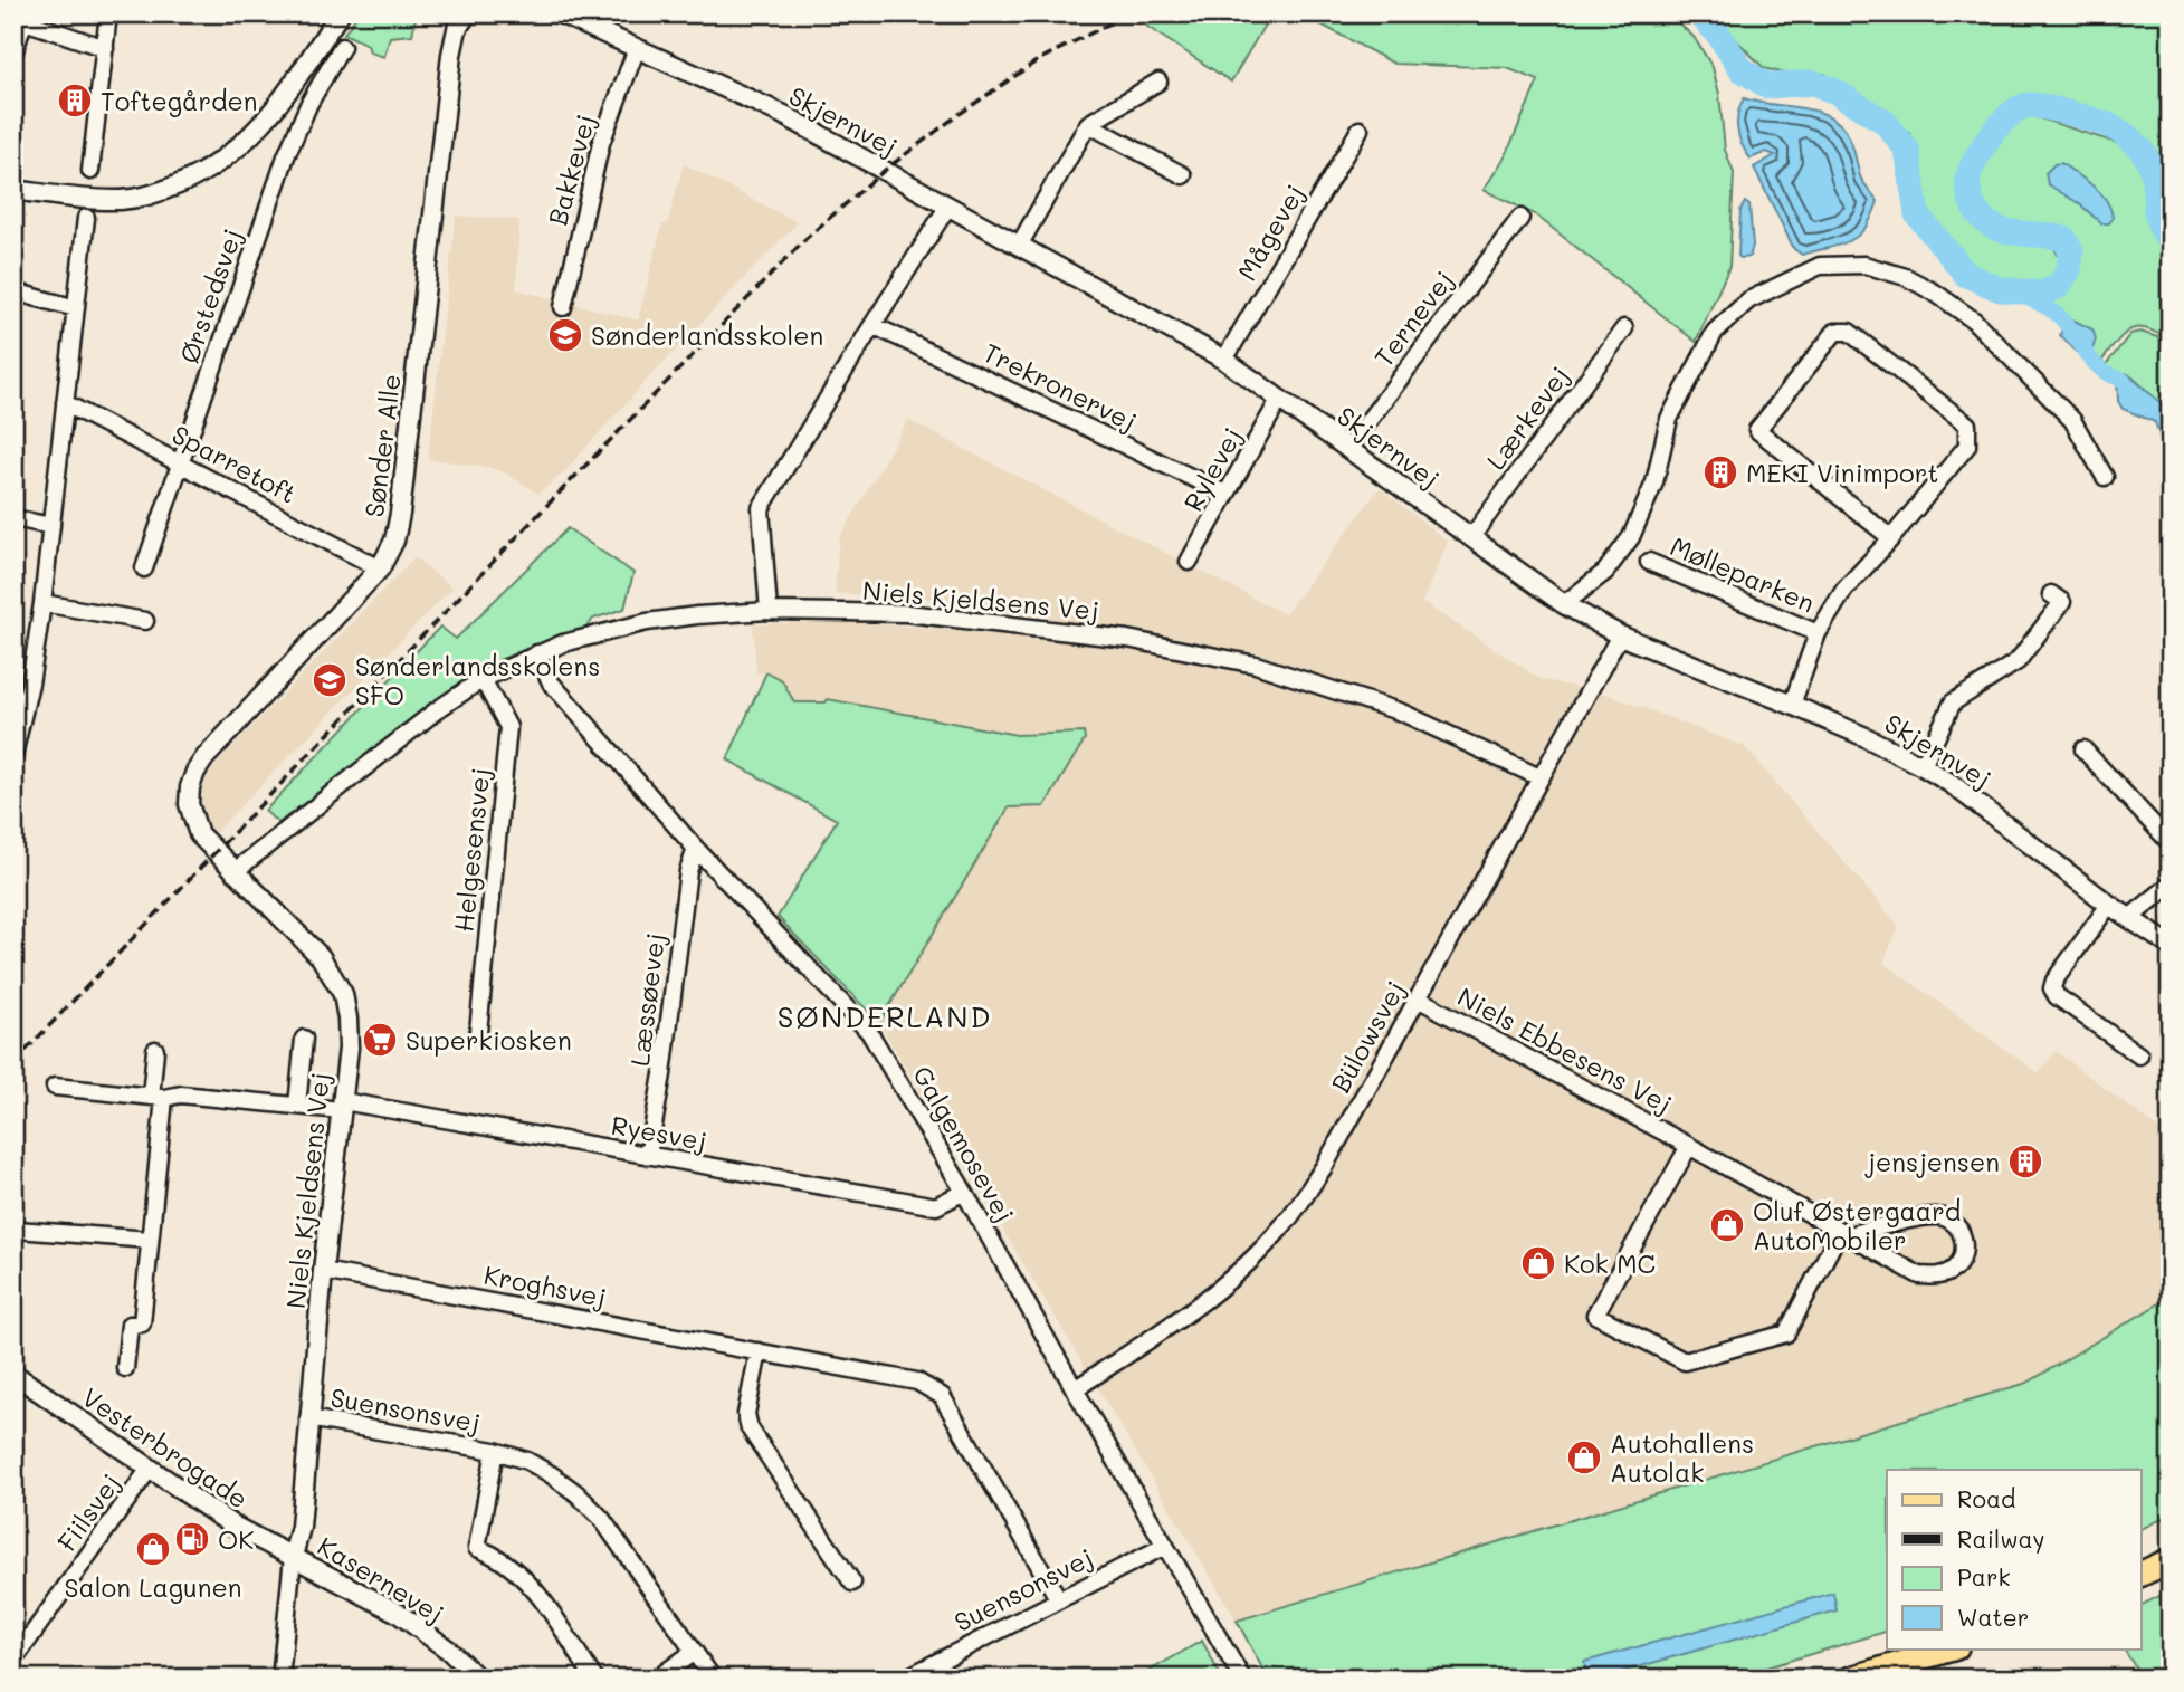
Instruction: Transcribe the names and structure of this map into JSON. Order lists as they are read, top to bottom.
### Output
{
  "streets": {
    "street": [
      "Skjernvej",
      "Bakkevej",
      "Mågevej",
      "Ørstedsvej",
      "Ternevej",
      "Trekronervej",
      "Lærkevej",
      "Sønder Alle",
      "Sparretoft",
      "Rylevej",
      "Mølleparken",
      "Niels Kjeldsens Vej",
      "Helgesensvej",
      "Læssøevej",
      "Bülowsvej",
      "Niels Ebbesens Vej",
      "Ryesvej",
      "Galgemosevej",
      "Kroghsvej",
      "Suensonsvej",
      "Vesterbrogade",
      "Fiilsvej",
      "Kasernevej"
    ]
  },
  "crossings": [
    ["Skjernvej", "Bakkevej"],
    ["Skjernvej", "Mågevej"],
    ["Skjernvej", "Ternevej"],
    ["Skjernvej", "Lærkevej"],
    ["Skjernvej", "Rylevej"],
    ["Skjernvej", "Mølleparken"],
    ["Skjernvej", "Bülowsvej"],
    ["Ørstedsvej", "Sparretoft"],
    ["Trekronervej", "Rylevej"],
    ["Sønder Alle", "Sparretoft"],
    ["Sønder Alle", "Niels Kjeldsens Vej"],
    ["Niels Kjeldsens Vej", "Helgesensvej"],
    ["Niels Kjeldsens Vej", "Bülowsvej"],
    ["Niels Kjeldsens Vej", "Ryesvej"],
    ["Niels Kjeldsens Vej", "Galgemosevej"],
    ["Niels Kjeldsens Vej", "Kroghsvej"],
    ["Niels Kjeldsens Vej", "Suensonsvej"],
    ["Niels Kjeldsens Vej", "Vesterbrogade"],
    ["Niels Kjeldsens Vej", "Kasernevej"],
    ["Læssøevej", "Ryesvej"],
    ["Læssøevej", "Galgemosevej"],
    ["Bülowsvej", "Niels Ebbesens Vej"],
    ["Bülowsvej", "Galgemosevej"],
    ["Ryesvej", "Galgemosevej"],
    ["Galgemosevej", "Suensonsvej"],
    ["Kroghsvej", "Suensonsvej"],
    ["Vesterbrogade", "Fiilsvej"],
    ["Vesterbrogade", "Kasernevej"]
  ],
  "districts": ["SØNDERLAND"],
  "places": {
    "building": ["Toftegården", "MEKI Vinimport", "jensjensen"],
    "school or university": ["Sønderlandsskolen", "Sønderlandsskolens SFO"],
    "supermarket": ["Superkiosken"],
    "shop": [
      "Oluf Østergaard AutoMobiler",
      "Kok MC",
      "Autohallens Autolak",
      "Salon Lagunen"
    ],
    "fuel station": ["OK"]
  },
  "legend": [
    "Road",
    "Railway",
    "Park",
    "Water"
  ]
}
